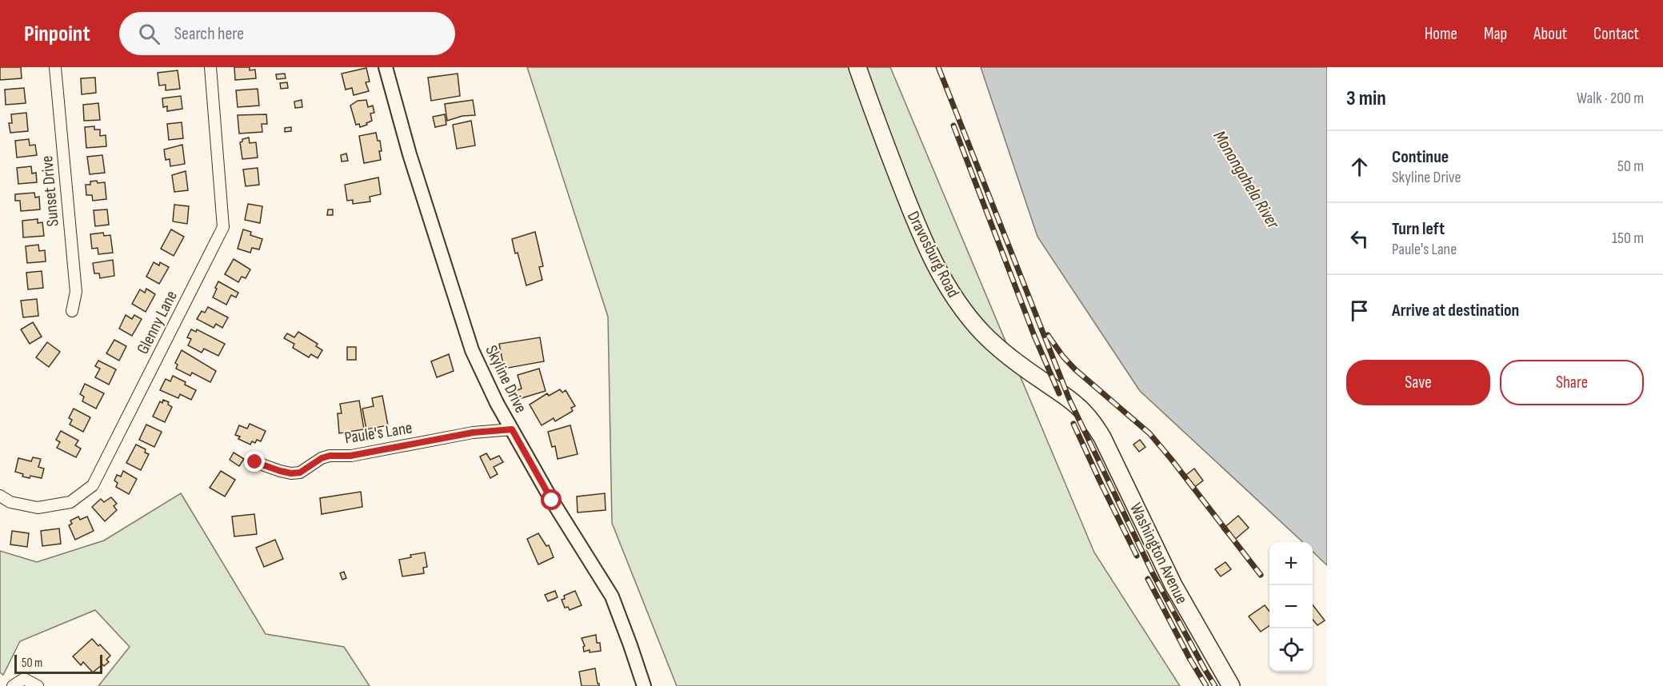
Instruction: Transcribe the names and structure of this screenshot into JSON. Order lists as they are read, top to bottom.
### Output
{
  "streets": {
    "main road": ["Dravosburg Road", "Washington Avenue"],
    "street": [
      "Sunset Drive",
      "Glenny Lane",
      "Skyline Drive",
      "Paule's Lane"
    ]
  },
  "crossings": [
    ["Dravosburg Road", "Washington Avenue"],
    ["Skyline Drive", "Paule's Lane"]
  ],
  "water": ["Monongahela River"],
  "scale_bar": "50 m",
  "page": {
    "header": "Pinpoint",
    "search": "Search here",
    "nav": [
      "Home",
      "Map",
      "About",
      "Contact"
    ],
    "heading": ["3 min", "Walk · 200 m"],
    "list": [
      ["Continue", "Skyline Drive", "50 m"],
      ["Turn left", "Paule's Lane", "150 m"],
      "Arrive at destination"
    ],
    "buttons": ["Save", "Share"],
    "map_buttons": ["+", "−"],
    "scale": "50 m"
  }
}
